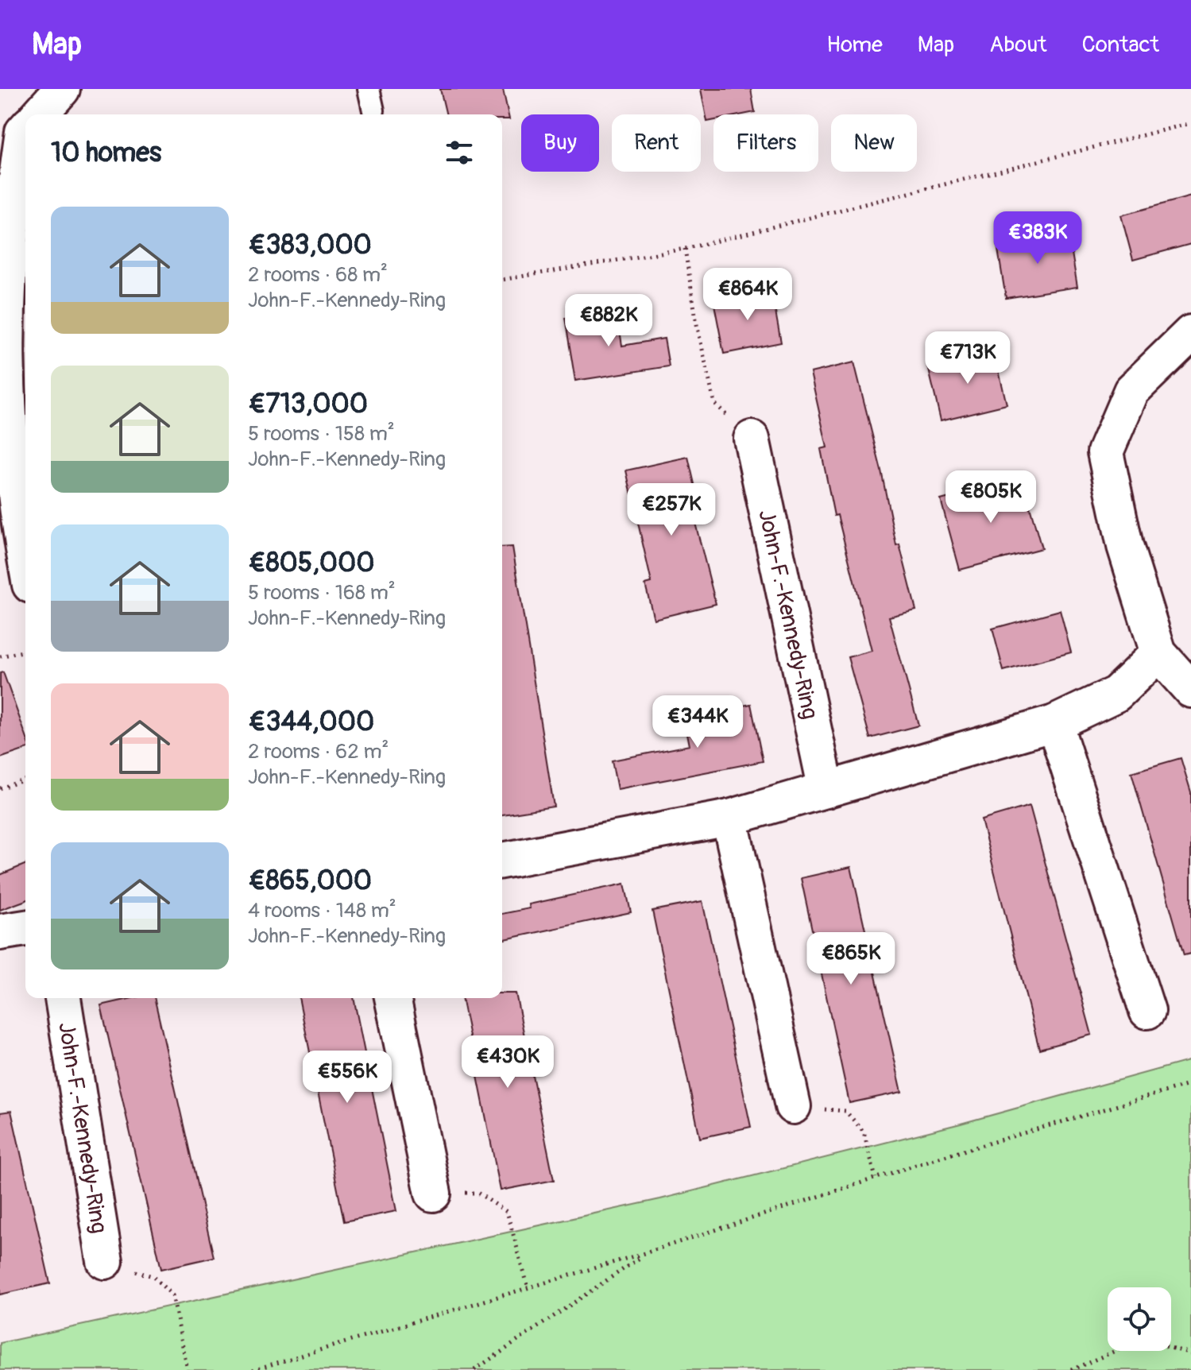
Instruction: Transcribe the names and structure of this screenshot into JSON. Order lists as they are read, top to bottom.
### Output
{
  "streets": {
    "street": ["John-F.-Kennedy-Ring"]
  },
  "page": {
    "header": "Map",
    "nav": [
      "Home",
      "Map",
      "About",
      "Contact"
    ],
    "chip": [
      "Buy",
      "Rent",
      "Filters",
      "New"
    ],
    "heading": "10 homes",
    "list": [
      {
        "name": "€383,000",
        "note": "2 rooms · 68 m² · John-F.-Kennedy-Ring"
      },
      {
        "name": "€713,000",
        "note": "5 rooms · 158 m² · John-F.-Kennedy-Ring"
      },
      {
        "name": "€805,000",
        "note": "5 rooms · 168 m² · John-F.-Kennedy-Ring"
      },
      {
        "name": "€344,000",
        "note": "2 rooms · 62 m² · John-F.-Kennedy-Ring"
      },
      {
        "name": "€865,000",
        "note": "4 rooms · 148 m² · John-F.-Kennedy-Ring"
      }
    ],
    "price": [
      "€383K",
      "€864K",
      "€882K",
      "€713K",
      "€805K",
      "€257K",
      "€344K",
      "€865K",
      "€430K",
      "€556K"
    ]
  }
}
